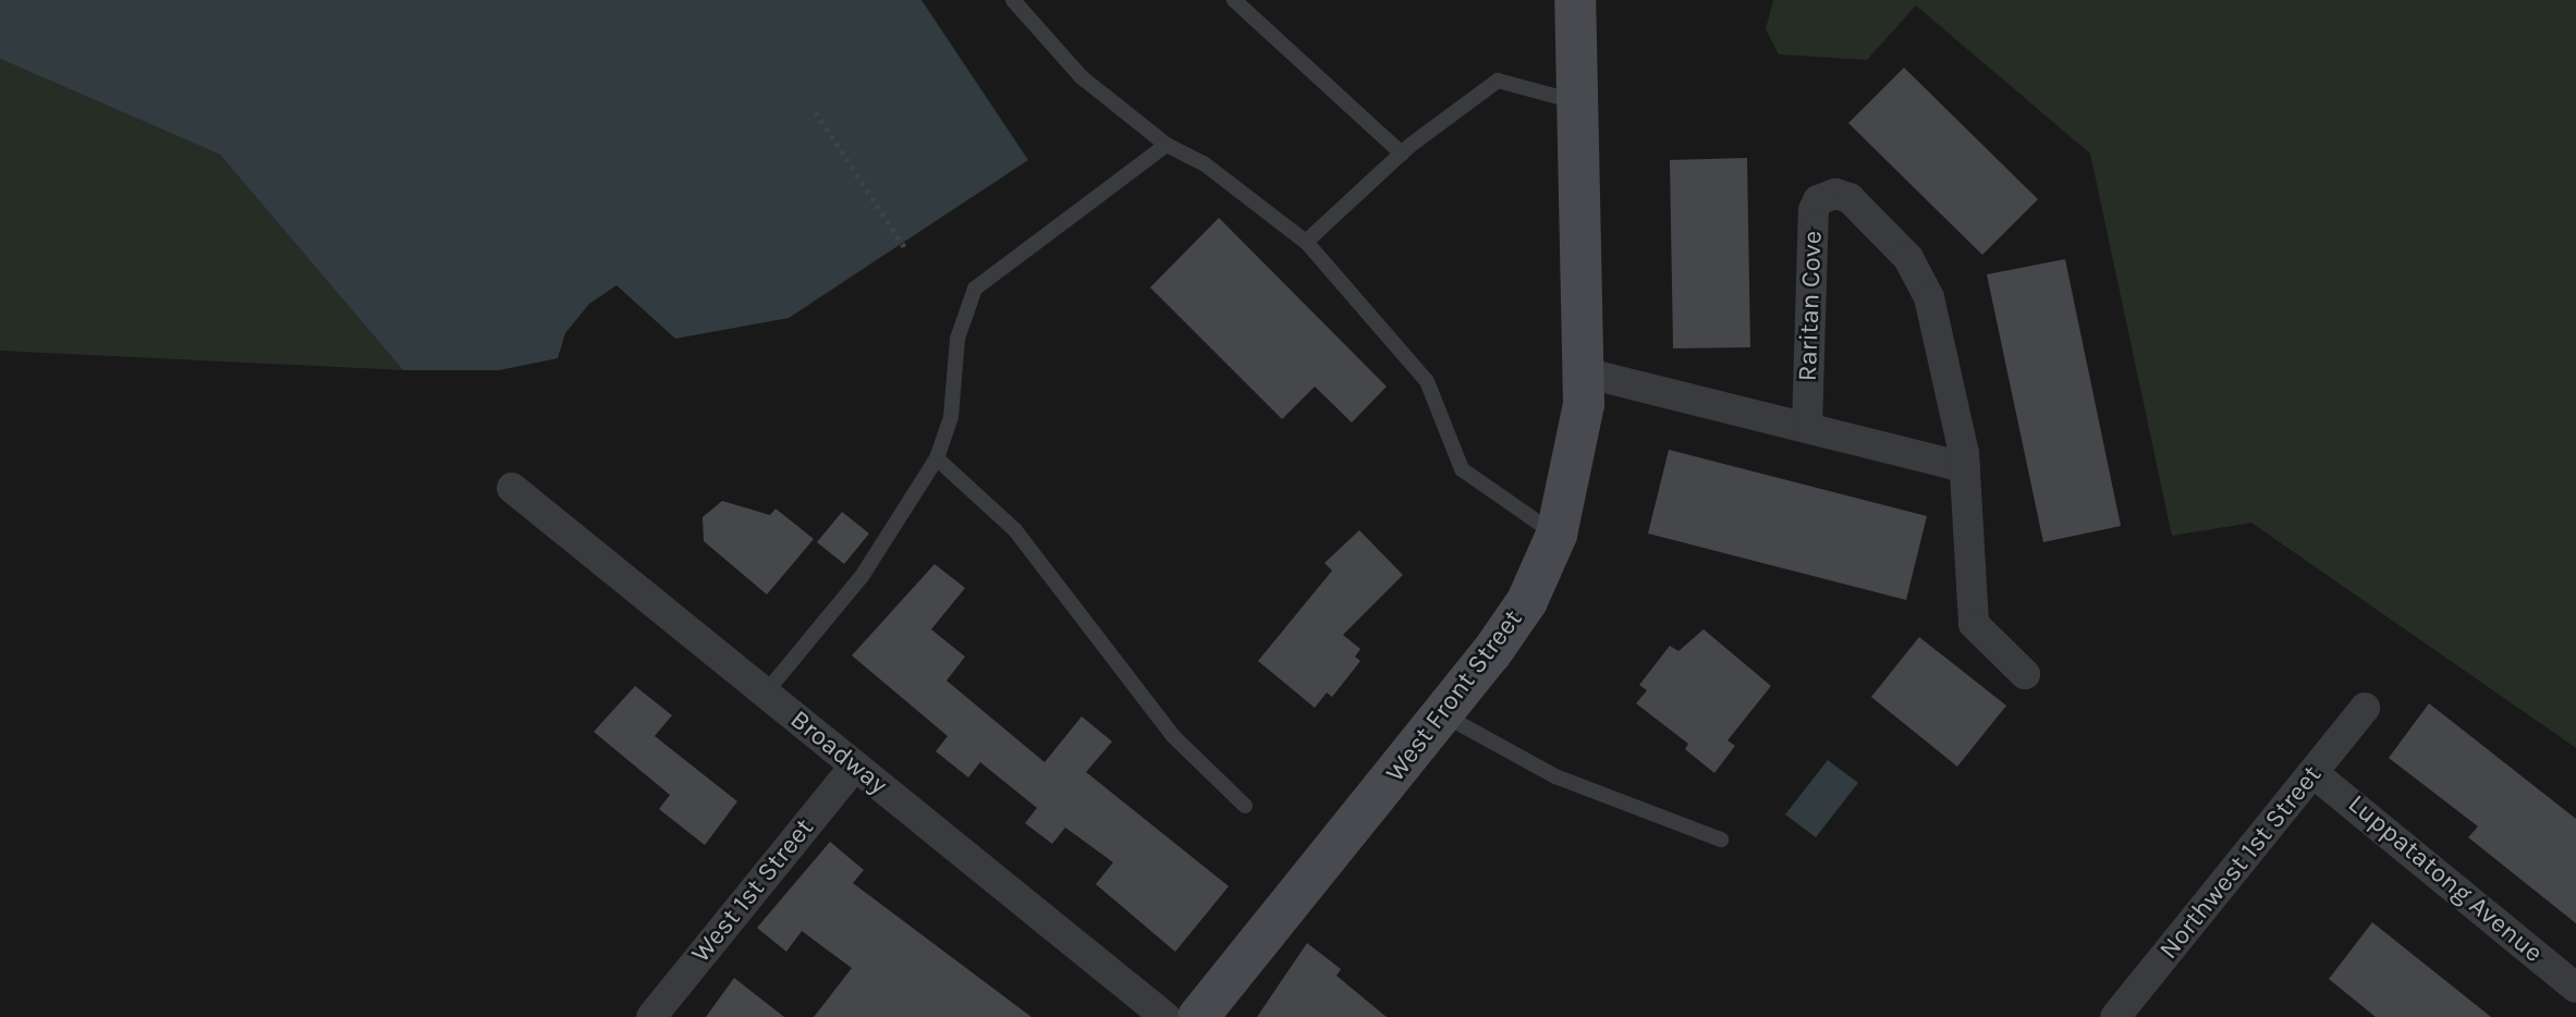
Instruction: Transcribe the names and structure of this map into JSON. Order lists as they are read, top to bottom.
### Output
{
  "streets": {
    "main road": ["West Front Street"],
    "street": [
      "Raritan Cove",
      "Broadway",
      "Northwest 1st Street",
      "Luppatatong Avenue",
      "West 1st Street"
    ]
  },
  "crossings": [
    ["Broadway", "West 1st Street"],
    ["Northwest 1st Street", "Luppatatong Avenue"]
  ]
}
